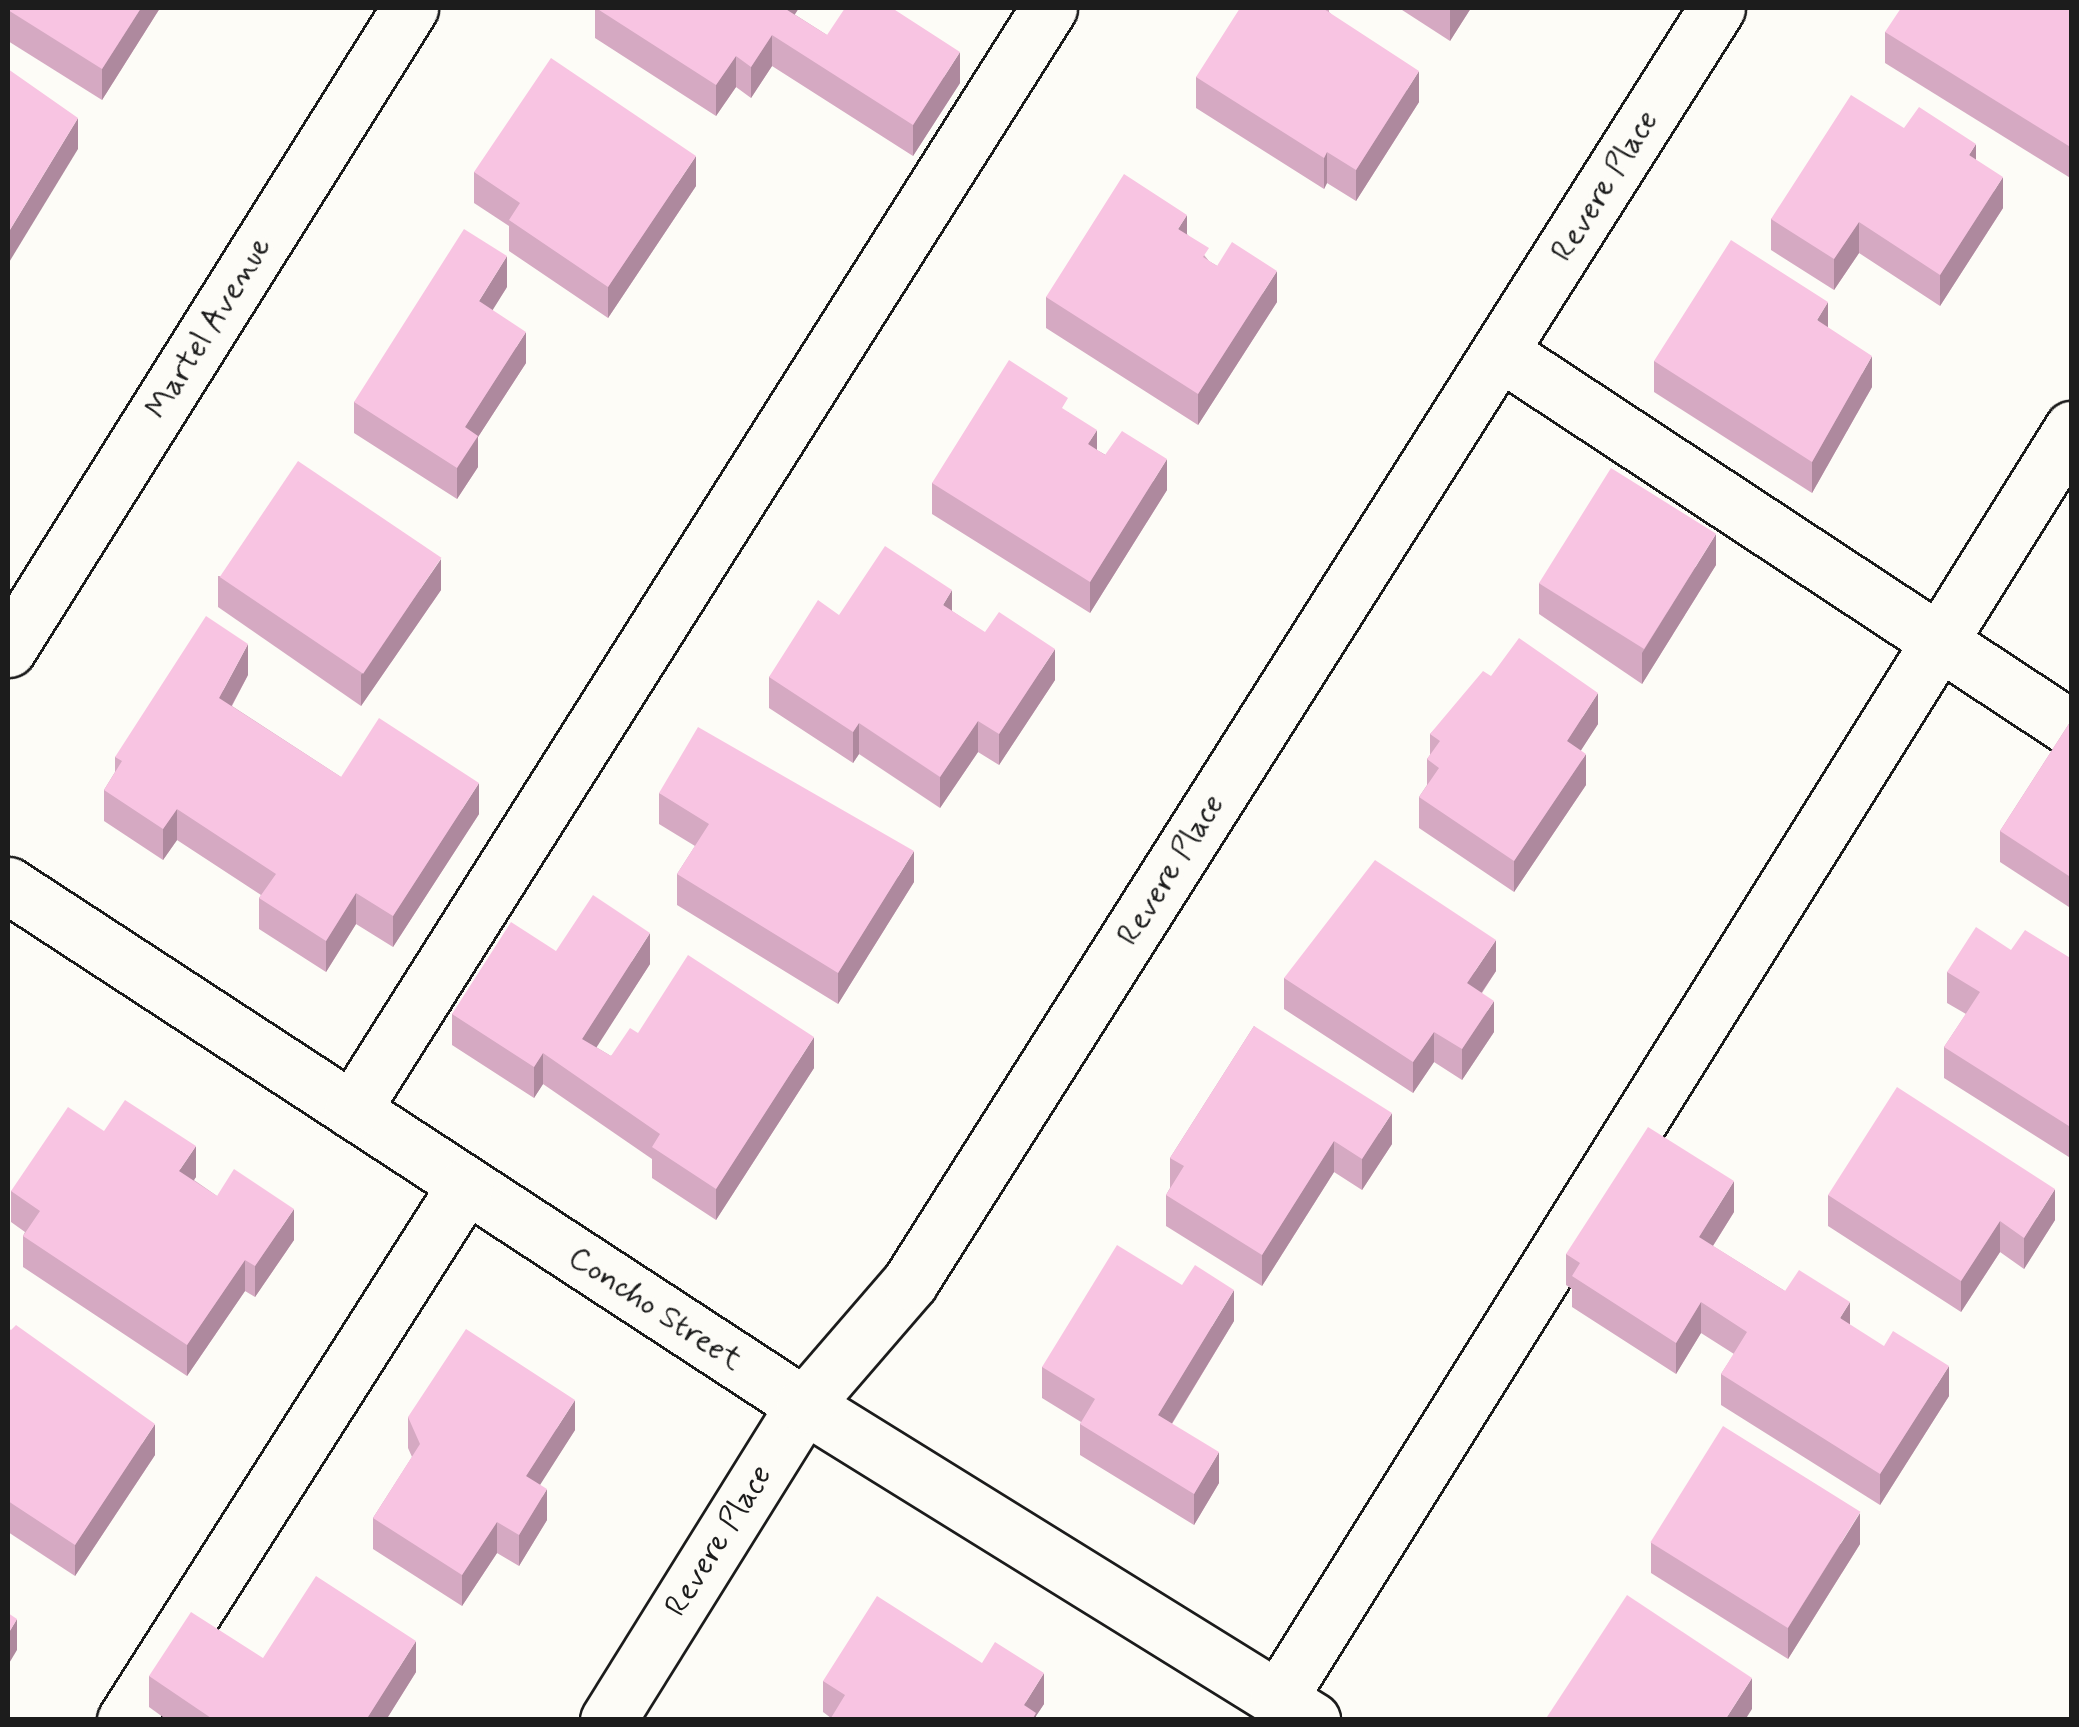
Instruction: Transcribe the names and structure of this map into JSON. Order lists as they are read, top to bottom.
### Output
{
  "streets": {
    "street": ["Revere Place", "Martel Avenue", "Concho Street"]
  },
  "crossings": [
    ["Revere Place", "Concho Street"]
  ]
}
